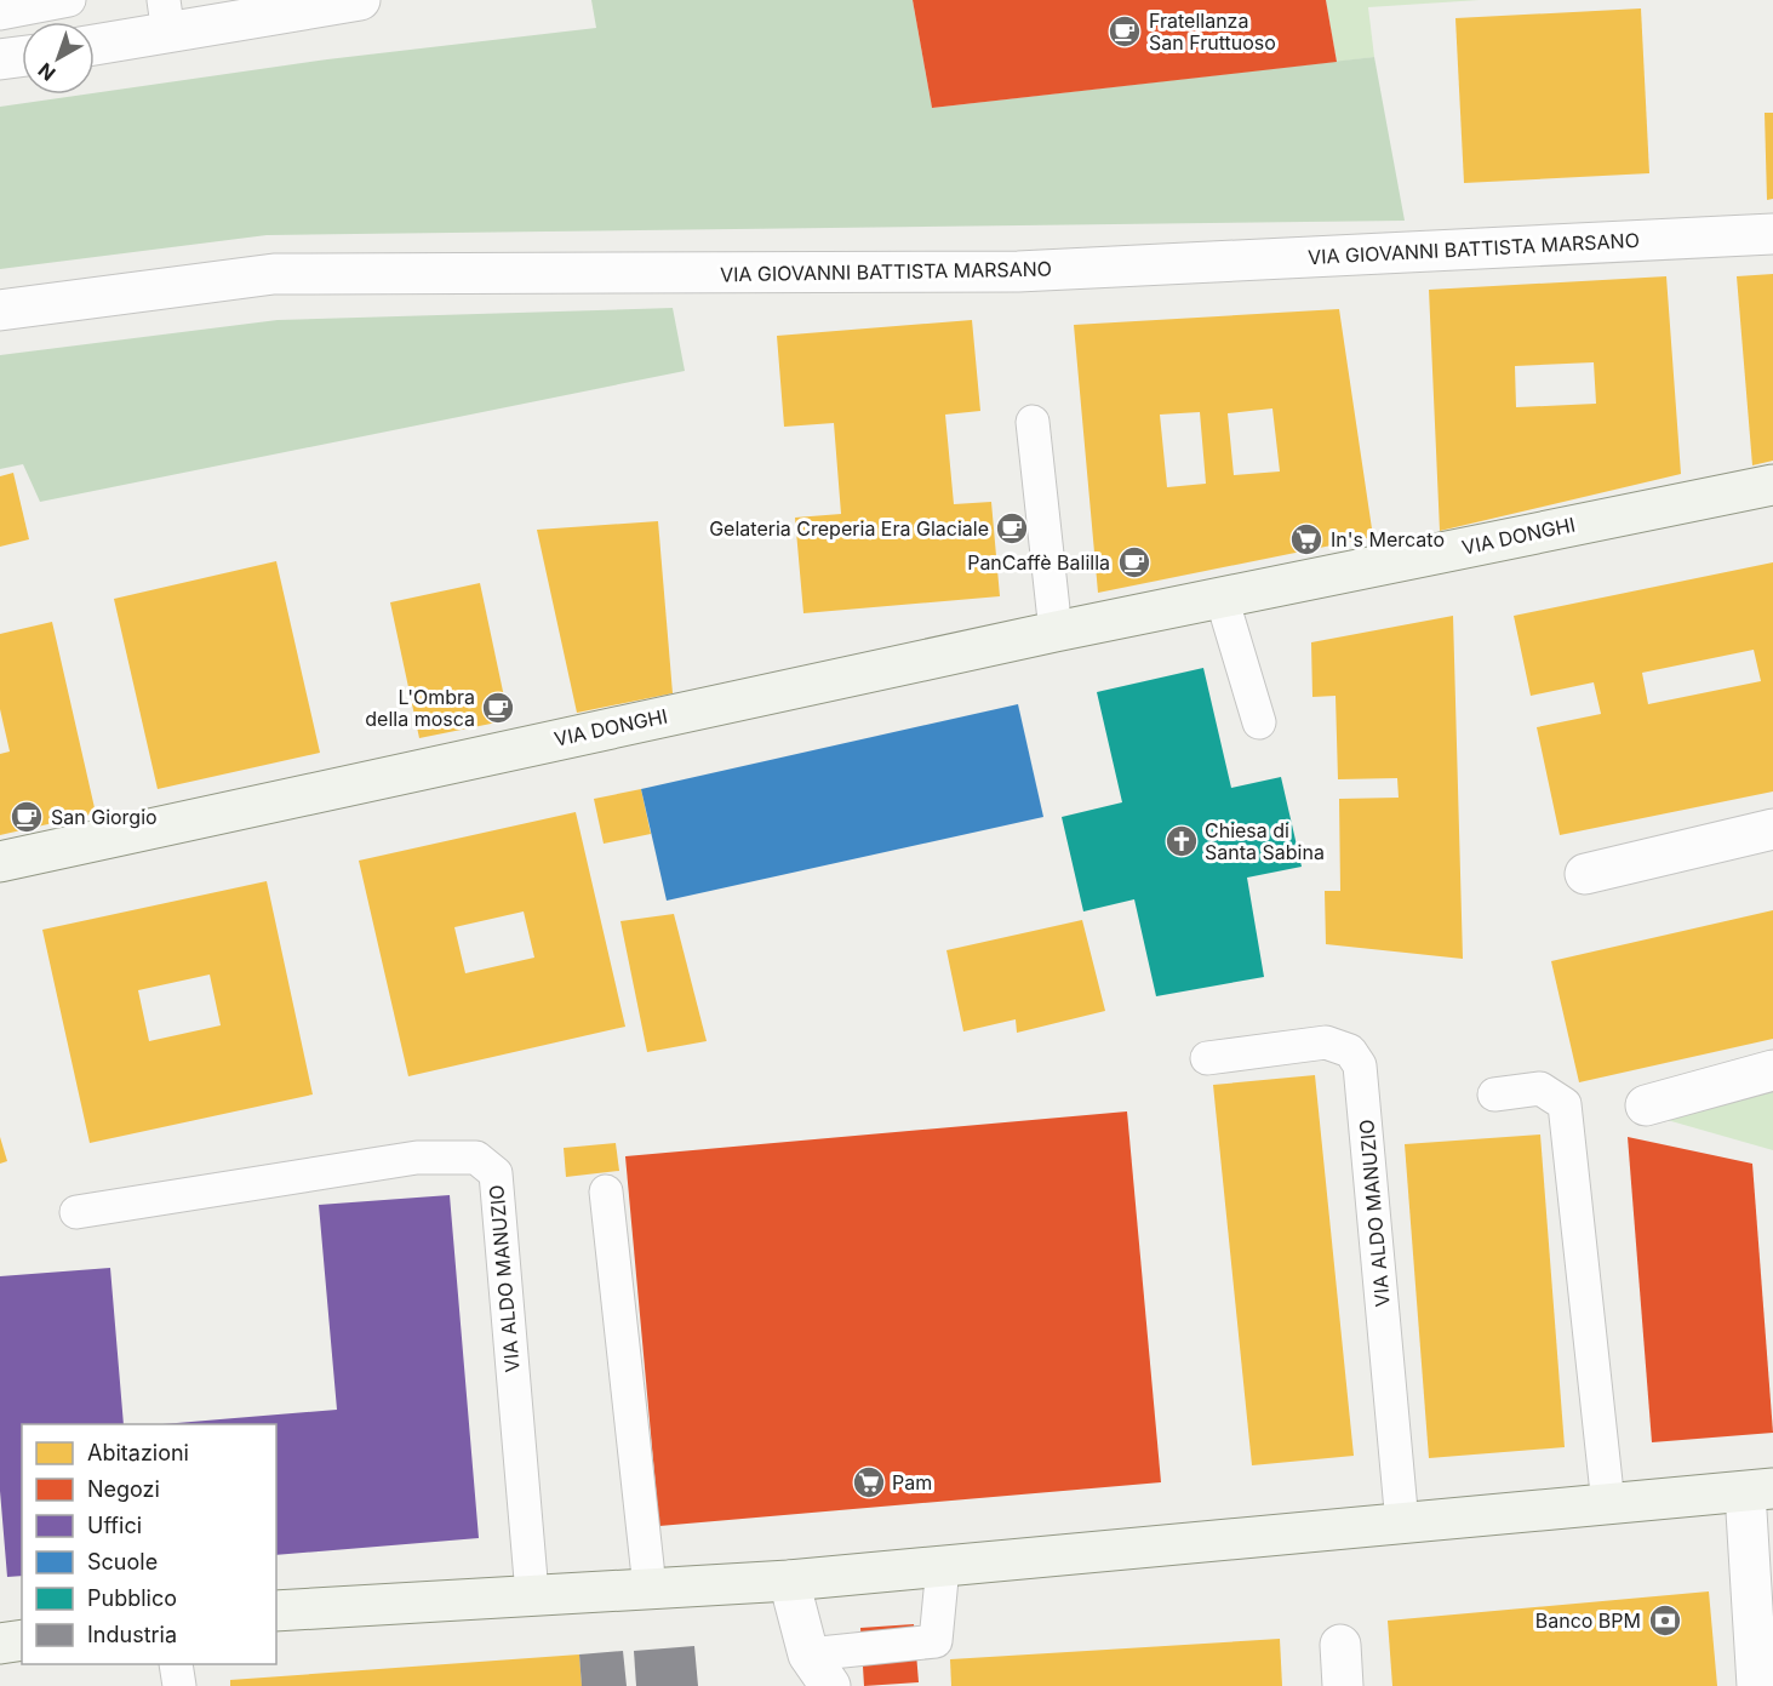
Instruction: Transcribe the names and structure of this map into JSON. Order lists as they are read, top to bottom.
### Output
{
  "streets": {
    "street": ["VIA GIOVANNI BATTISTA MARSANO", "VIA DONGHI"],
    "lane": ["VIA ALDO MANUZIO"]
  },
  "places": {
    "cafe": [
      "Fratellanza San Fruttuoso",
      "Gelateria Creperia Era Glaciale",
      "PanCaffè Balilla",
      "L'Ombra della mosca",
      "San Giorgio"
    ],
    "supermarket": ["In's Mercato", "Pam"],
    "church": ["Chiesa di Santa Sabina"],
    "bank": ["Banco BPM"]
  },
  "legend": [
    "Abitazioni",
    "Negozi",
    "Uffici",
    "Scuole",
    "Pubblico",
    "Industria"
  ],
  "north": "bottom left"
}
